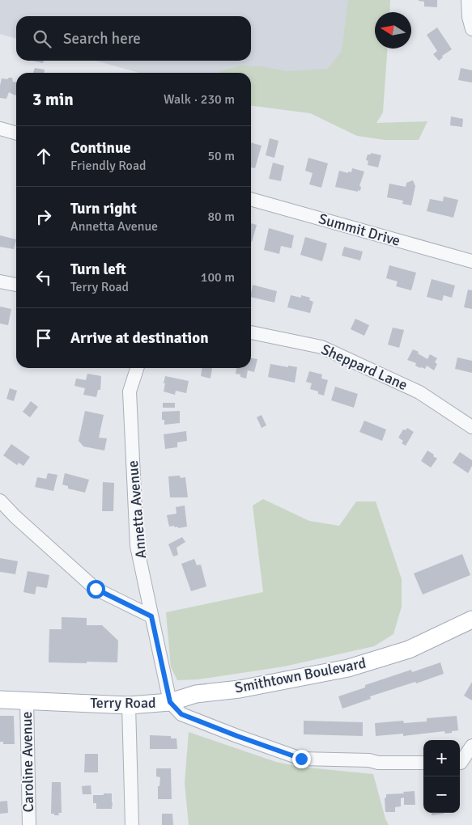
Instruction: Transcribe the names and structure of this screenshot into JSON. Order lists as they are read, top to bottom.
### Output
{
  "streets": {
    "main road": ["Smithtown Boulevard", "Terry Road"],
    "street": [
      "Summit Drive",
      "Sheppard Lane",
      "Annetta Avenue",
      "Caroline Avenue"
    ]
  },
  "crossings": [
    ["Annetta Avenue", "Smithtown Boulevard"],
    ["Annetta Avenue", "Terry Road"],
    ["Smithtown Boulevard", "Terry Road"],
    ["Terry Road", "Caroline Avenue"]
  ],
  "north": "left",
  "page": {
    "search": "Search here",
    "heading": ["3 min", "Walk · 230 m"],
    "list": [
      ["Continue", "Friendly Road", "50 m"],
      ["Turn right", "Annetta Avenue", "80 m"],
      ["Turn left", "Terry Road", "100 m"],
      "Arrive at destination"
    ],
    "map_buttons": ["+", "−"]
  }
}
